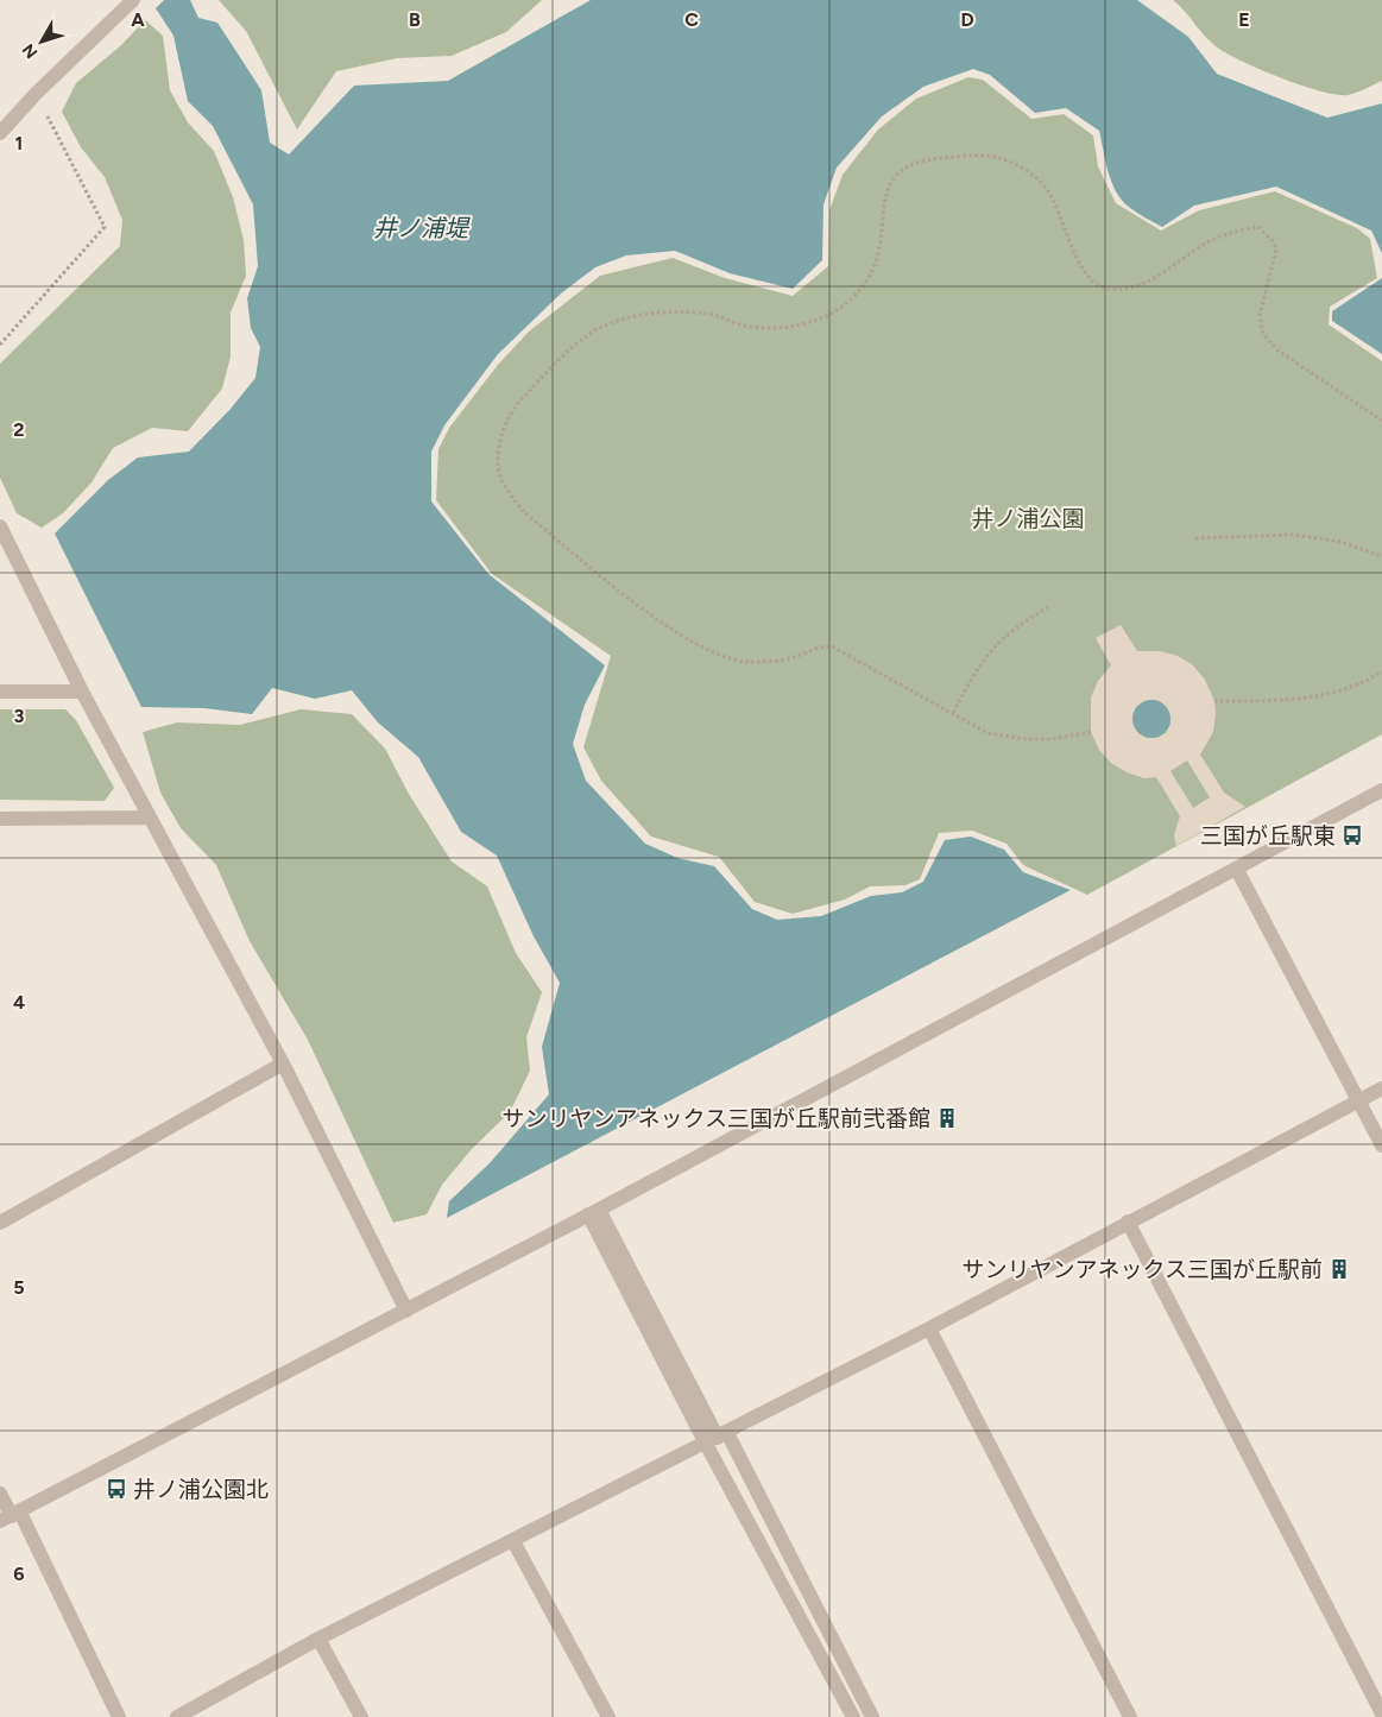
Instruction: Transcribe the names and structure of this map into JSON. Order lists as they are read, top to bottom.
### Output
{
  "water": ["井ノ浦堤"],
  "parks": ["井ノ浦公園"],
  "places": {
    "bus stop": ["三国が丘駅東", "井ノ浦公園北"],
    "building": ["サンリヤンアネックス三国が丘駅前弐番館", "サンリヤンアネックス三国が丘駅前"]
  },
  "north": "bottom left",
  "grid": {
    "columns": [
      "A",
      "B",
      "C",
      "D",
      "E"
    ],
    "rows": [
      "1",
      "2",
      "3",
      "4",
      "5",
      "6"
    ]
  }
}
